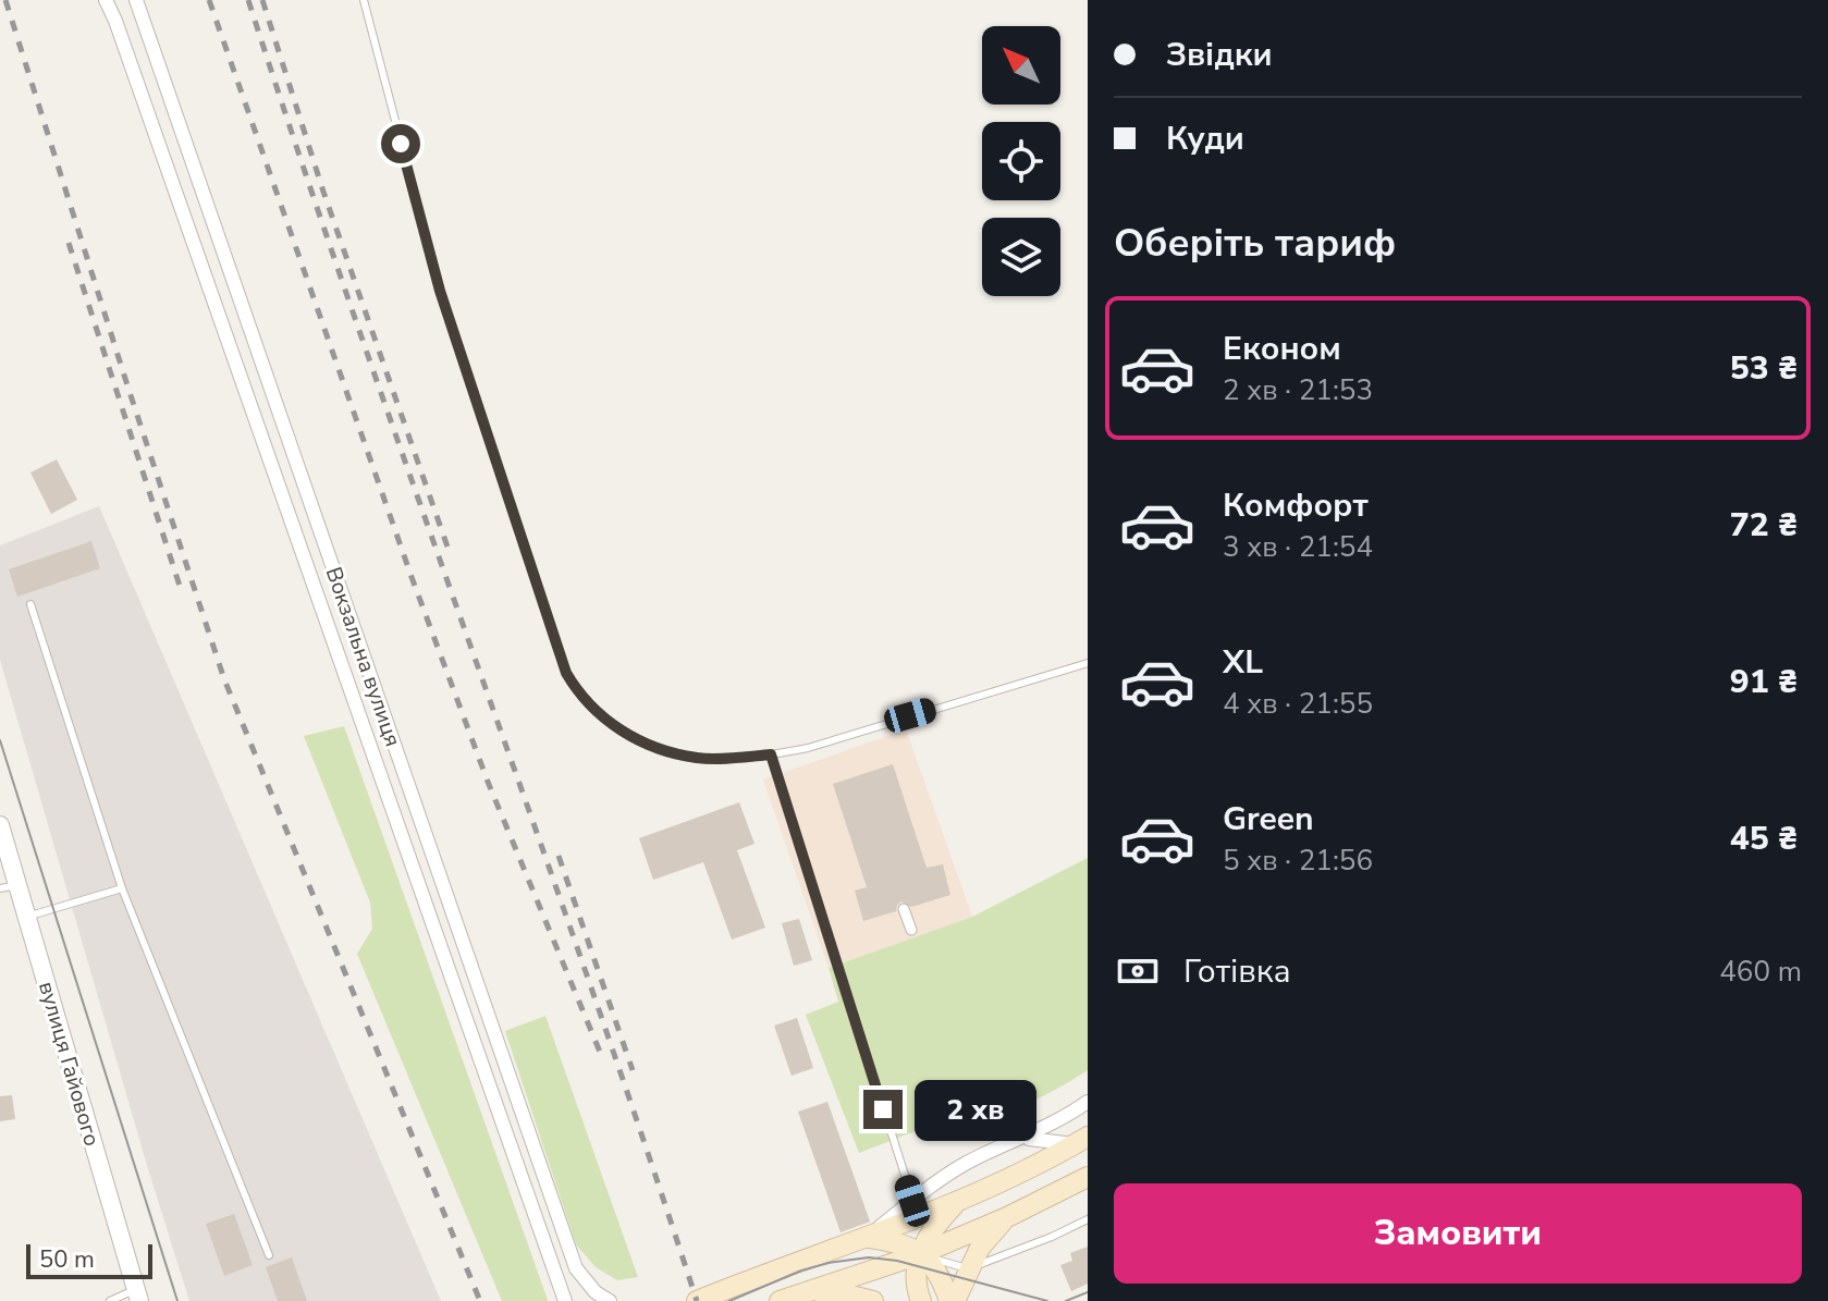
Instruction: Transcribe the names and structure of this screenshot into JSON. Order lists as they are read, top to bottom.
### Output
{
  "streets": {
    "street": ["Вокзальна вулиця", "вулиця Гайового"]
  },
  "scale_bar": "50 m",
  "north": "top left",
  "page": {
    "banner": ["Звідки", "Куди"],
    "heading": "Оберіть тариф",
    "list": [
      {
        "name": "Економ",
        "note": "2 хв · 21:53",
        "value": "53 ₴"
      },
      {
        "name": "Комфорт",
        "note": "3 хв · 21:54",
        "value": "72 ₴"
      },
      {
        "name": "XL",
        "note": "4 хв · 21:55",
        "value": "91 ₴"
      },
      {
        "name": "Green",
        "note": "5 хв · 21:56",
        "value": "45 ₴"
      }
    ],
    "pay": ["Готівка", "460 m"],
    "bubble": "2 хв",
    "buttons": "Замовити",
    "scale": "50 m"
  }
}
